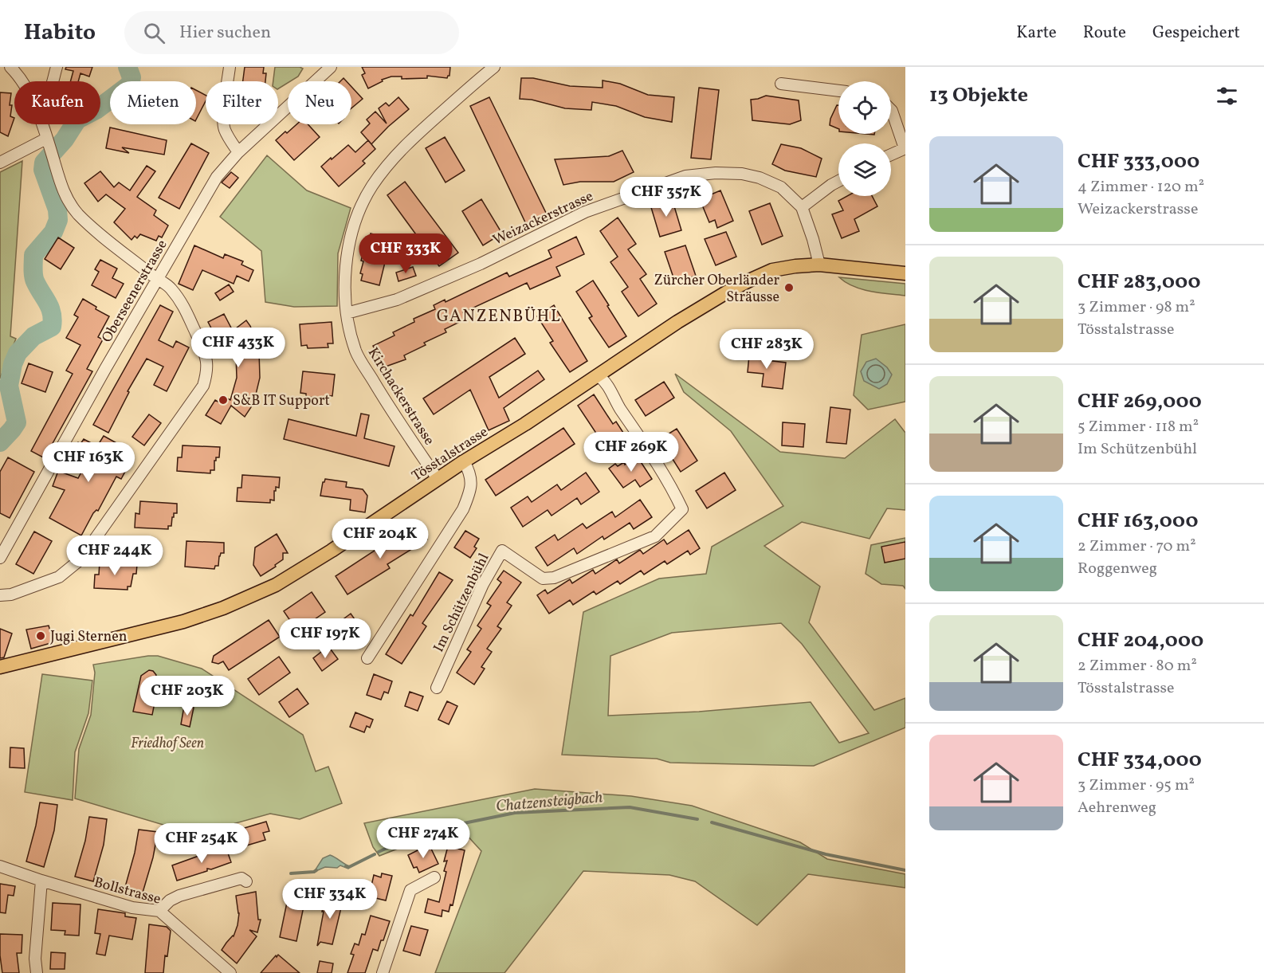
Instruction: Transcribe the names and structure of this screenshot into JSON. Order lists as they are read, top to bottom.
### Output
{
  "streets": {
    "main road": ["Tösstalstrasse"],
    "street": [
      "Weizackerstrasse",
      "Oberseenerstrasse",
      "Kirchackerstrasse",
      "Im Schützenbühl",
      "Bollstrasse"
    ]
  },
  "crossings": [
    ["Weizackerstrasse", "Kirchackerstrasse"],
    ["Weizackerstrasse", "Tösstalstrasse"],
    ["Kirchackerstrasse", "Tösstalstrasse"],
    ["Tösstalstrasse", "Im Schützenbühl"]
  ],
  "districts": ["GANZENBÜHL"],
  "water": ["Chatzensteigbach"],
  "parks": ["Friedhof Seen"],
  "places": ["Zürcher Oberländer Sträusse", "S&B IT Support", "Jugi Sternen"],
  "page": {
    "header": "Habito",
    "search": "Hier suchen",
    "nav": ["Karte", "Route", "Gespeichert"],
    "heading": "13 Objekte",
    "chip": [
      "Kaufen",
      "Mieten",
      "Filter",
      "Neu"
    ],
    "list": [
      {
        "name": "CHF 333,000",
        "note": "4 Zimmer · 120 m² · Weizackerstrasse"
      },
      {
        "name": "CHF 283,000",
        "note": "3 Zimmer · 98 m² · Tösstalstrasse"
      },
      {
        "name": "CHF 269,000",
        "note": "5 Zimmer · 118 m² · Im Schützenbühl"
      },
      {
        "name": "CHF 163,000",
        "note": "2 Zimmer · 70 m² · Roggenweg"
      },
      {
        "name": "CHF 204,000",
        "note": "2 Zimmer · 80 m² · Tösstalstrasse"
      },
      {
        "name": "CHF 334,000",
        "note": "3 Zimmer · 95 m² · Aehrenweg"
      }
    ],
    "price": [
      "CHF 357K",
      "CHF 333K",
      "CHF 433K",
      "CHF 283K",
      "CHF 269K",
      "CHF 163K",
      "CHF 204K",
      "CHF 244K",
      "CHF 197K",
      "CHF 203K",
      "CHF 274K",
      "CHF 254K",
      "CHF 334K"
    ]
  }
}
